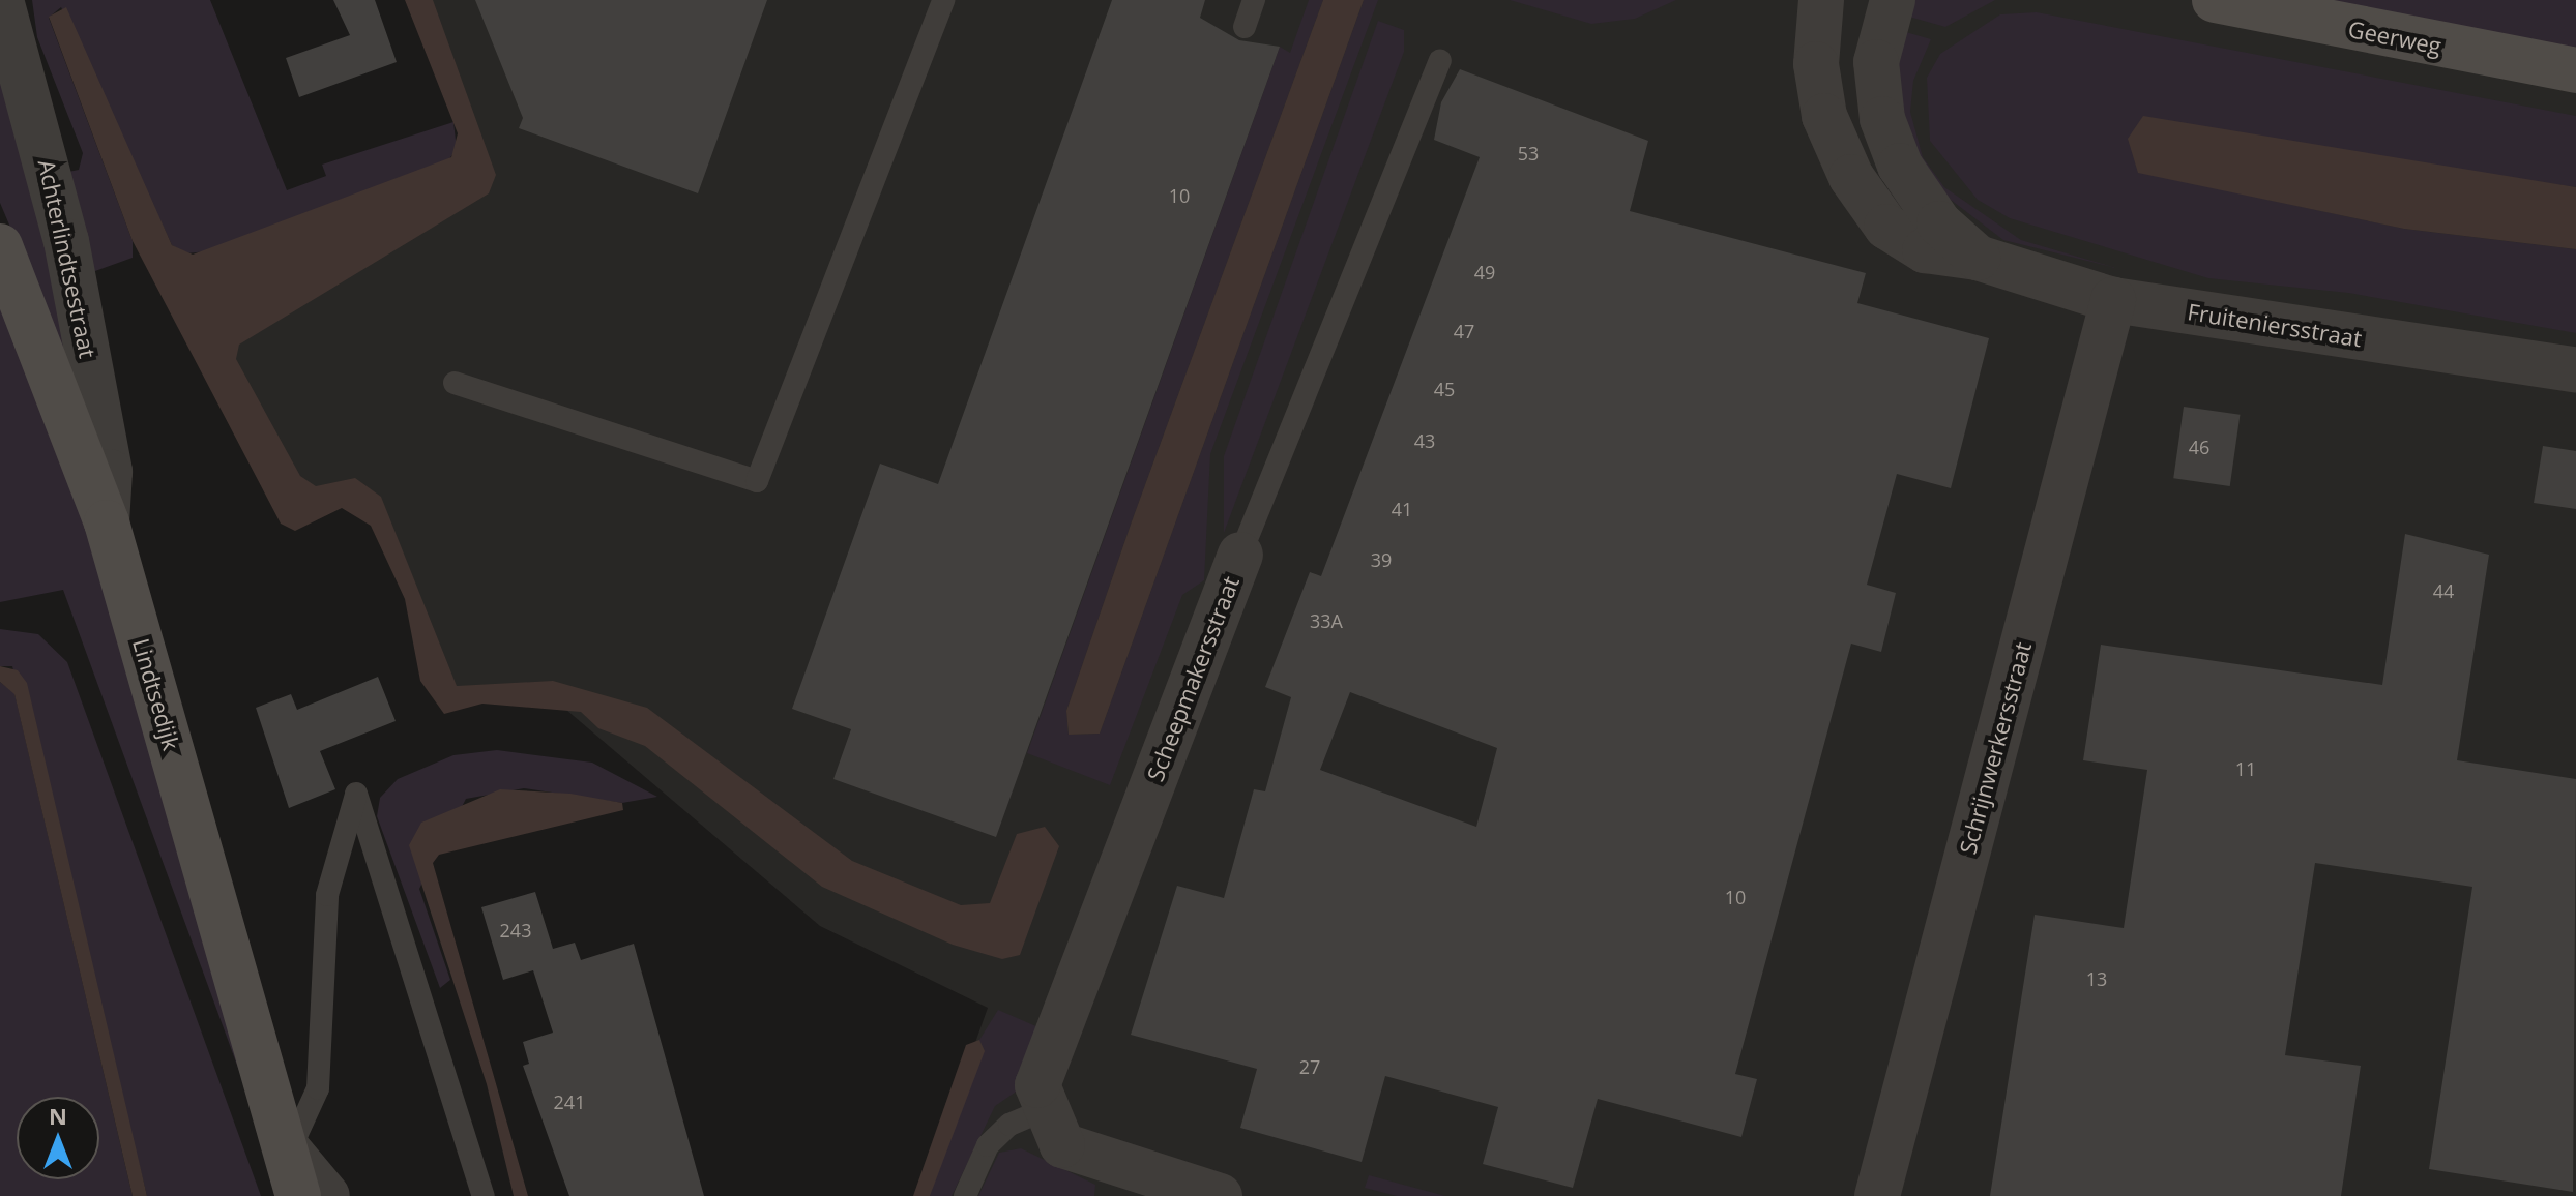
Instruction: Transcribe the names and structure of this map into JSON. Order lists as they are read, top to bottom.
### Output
{
  "streets": {
    "street": [
      "Geerweg",
      "Achterlindtsestraat",
      "Fruiteniersstraat",
      "Scheepmakersstraat",
      "Lindtsedijk",
      "Schrijnwerkersstraat"
    ]
  },
  "crossings": [
    ["Achterlindtsestraat", "Lindtsedijk"],
    ["Fruiteniersstraat", "Schrijnwerkersstraat"]
  ],
  "house_numbers": [
    "53",
    "10",
    "49",
    "47",
    "45",
    "43",
    "46",
    "41",
    "39",
    "44",
    "33A",
    "11",
    "10",
    "243",
    "13",
    "27",
    "241"
  ],
  "north": "top"
}
